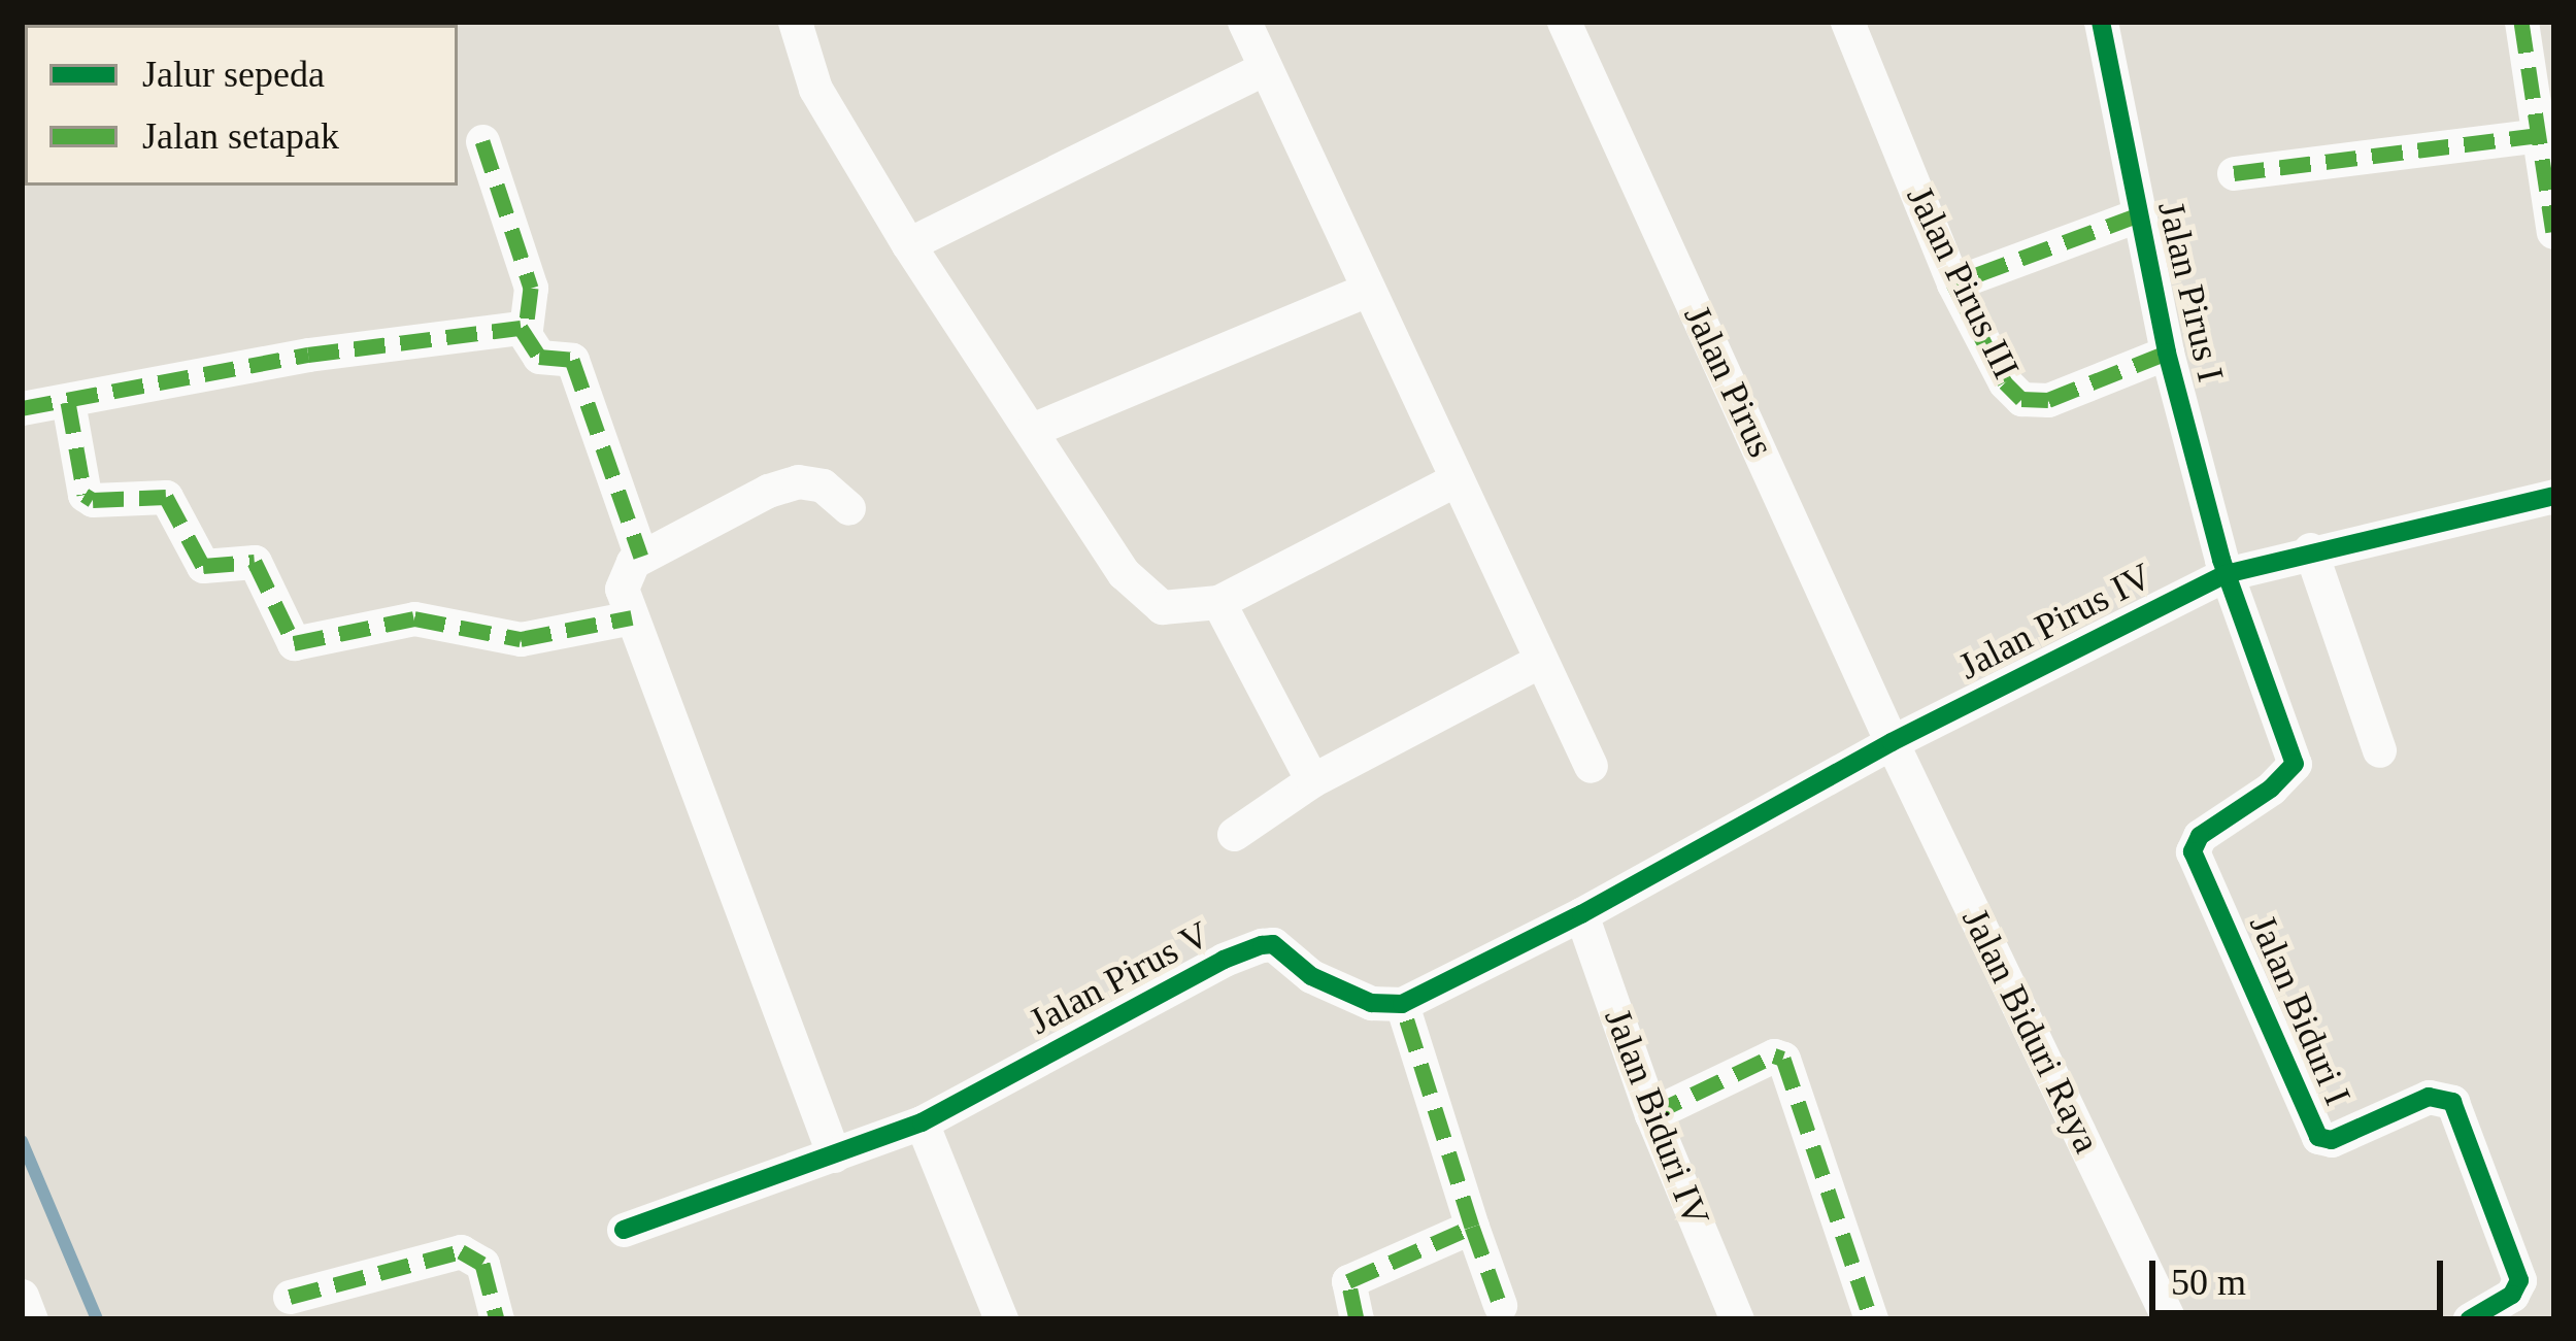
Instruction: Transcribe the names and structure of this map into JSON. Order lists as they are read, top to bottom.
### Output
{
  "streets": {
    "street": [
      "Jalan Pirus III",
      "Jalan Pirus I",
      "Jalan Pirus",
      "Jalan Pirus IV",
      "Jalan Pirus V",
      "Jalan Biduri I",
      "Jalan Biduri Raya",
      "Jalan Biduri IV"
    ]
  },
  "crossings": [
    ["Jalan Pirus III", "Jalan Pirus I"],
    ["Jalan Pirus I", "Jalan Pirus IV"],
    ["Jalan Pirus I", "Jalan Biduri I"],
    ["Jalan Pirus", "Jalan Pirus IV"],
    ["Jalan Pirus", "Jalan Biduri Raya"],
    ["Jalan Pirus IV", "Jalan Biduri I"],
    ["Jalan Pirus IV", "Jalan Biduri Raya"]
  ],
  "legend": ["Jalur sepeda", "Jalan setapak"],
  "scale_bar": "50 m"
}
